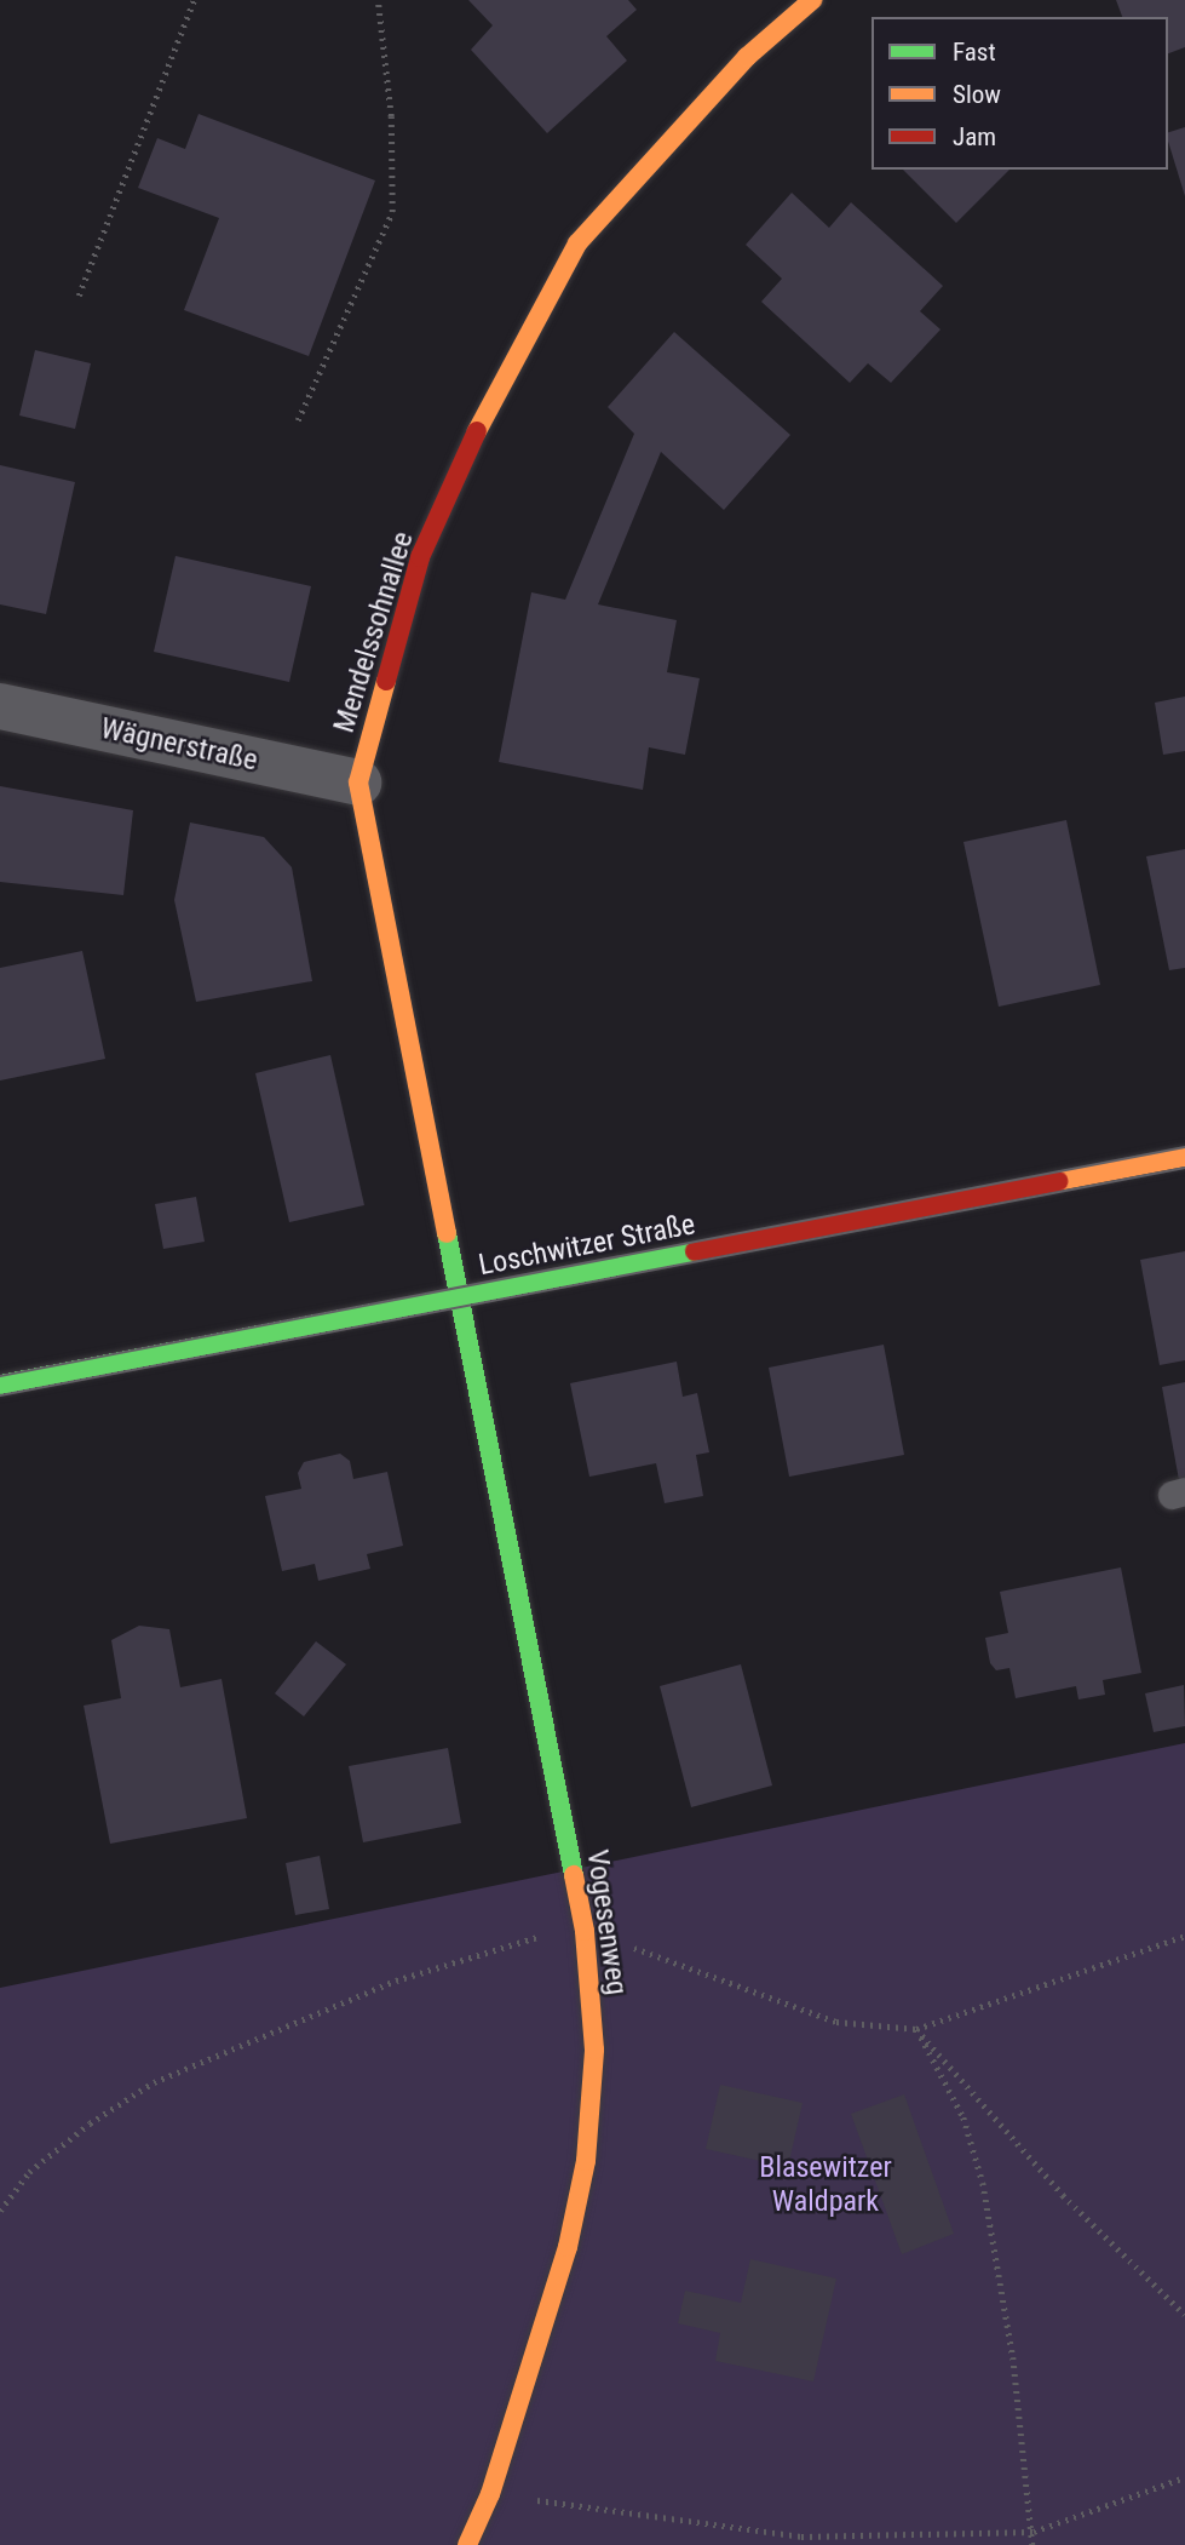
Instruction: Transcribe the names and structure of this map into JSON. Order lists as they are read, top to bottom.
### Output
{
  "streets": {
    "street": [
      "Mendelssohnallee",
      "Wägnerstraße",
      "Loschwitzer Straße",
      "Vogesenweg"
    ]
  },
  "crossings": [
    ["Mendelssohnallee", "Wägnerstraße"],
    ["Mendelssohnallee", "Loschwitzer Straße"],
    ["Mendelssohnallee", "Vogesenweg"],
    ["Loschwitzer Straße", "Vogesenweg"]
  ],
  "parks": ["Blasewitzer Waldpark"],
  "legend": ["Fast", "Slow", "Jam"]
}
